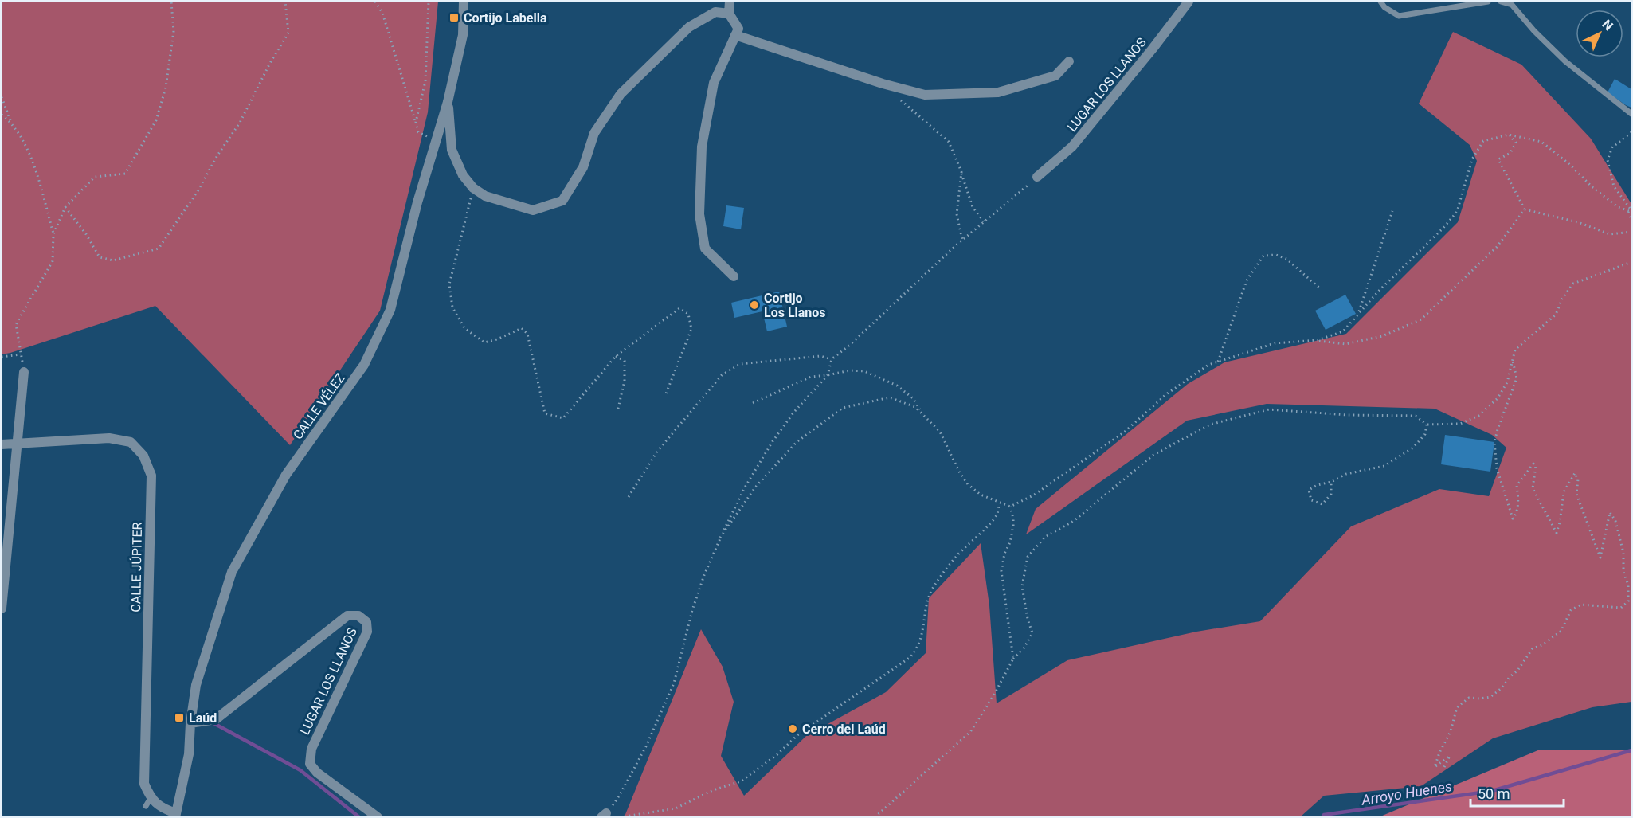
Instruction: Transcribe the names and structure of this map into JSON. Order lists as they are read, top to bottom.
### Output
{
  "streets": {
    "street": ["LUGAR LOS LLANOS", "CALLE VÉLEZ", "CALLE JÚPITER"]
  },
  "crossings": [
    ["LUGAR LOS LLANOS", "CALLE VÉLEZ"],
    ["CALLE VÉLEZ", "CALLE JÚPITER"]
  ],
  "water": ["Arroyo Huenes"],
  "places": {
    "transit": ["Cortijo Labella", "Laúd"],
    "other": ["Cortijo Los Llanos", "Cerro del Laúd"]
  },
  "scale_bar": "50 m",
  "north": "top right"
}
